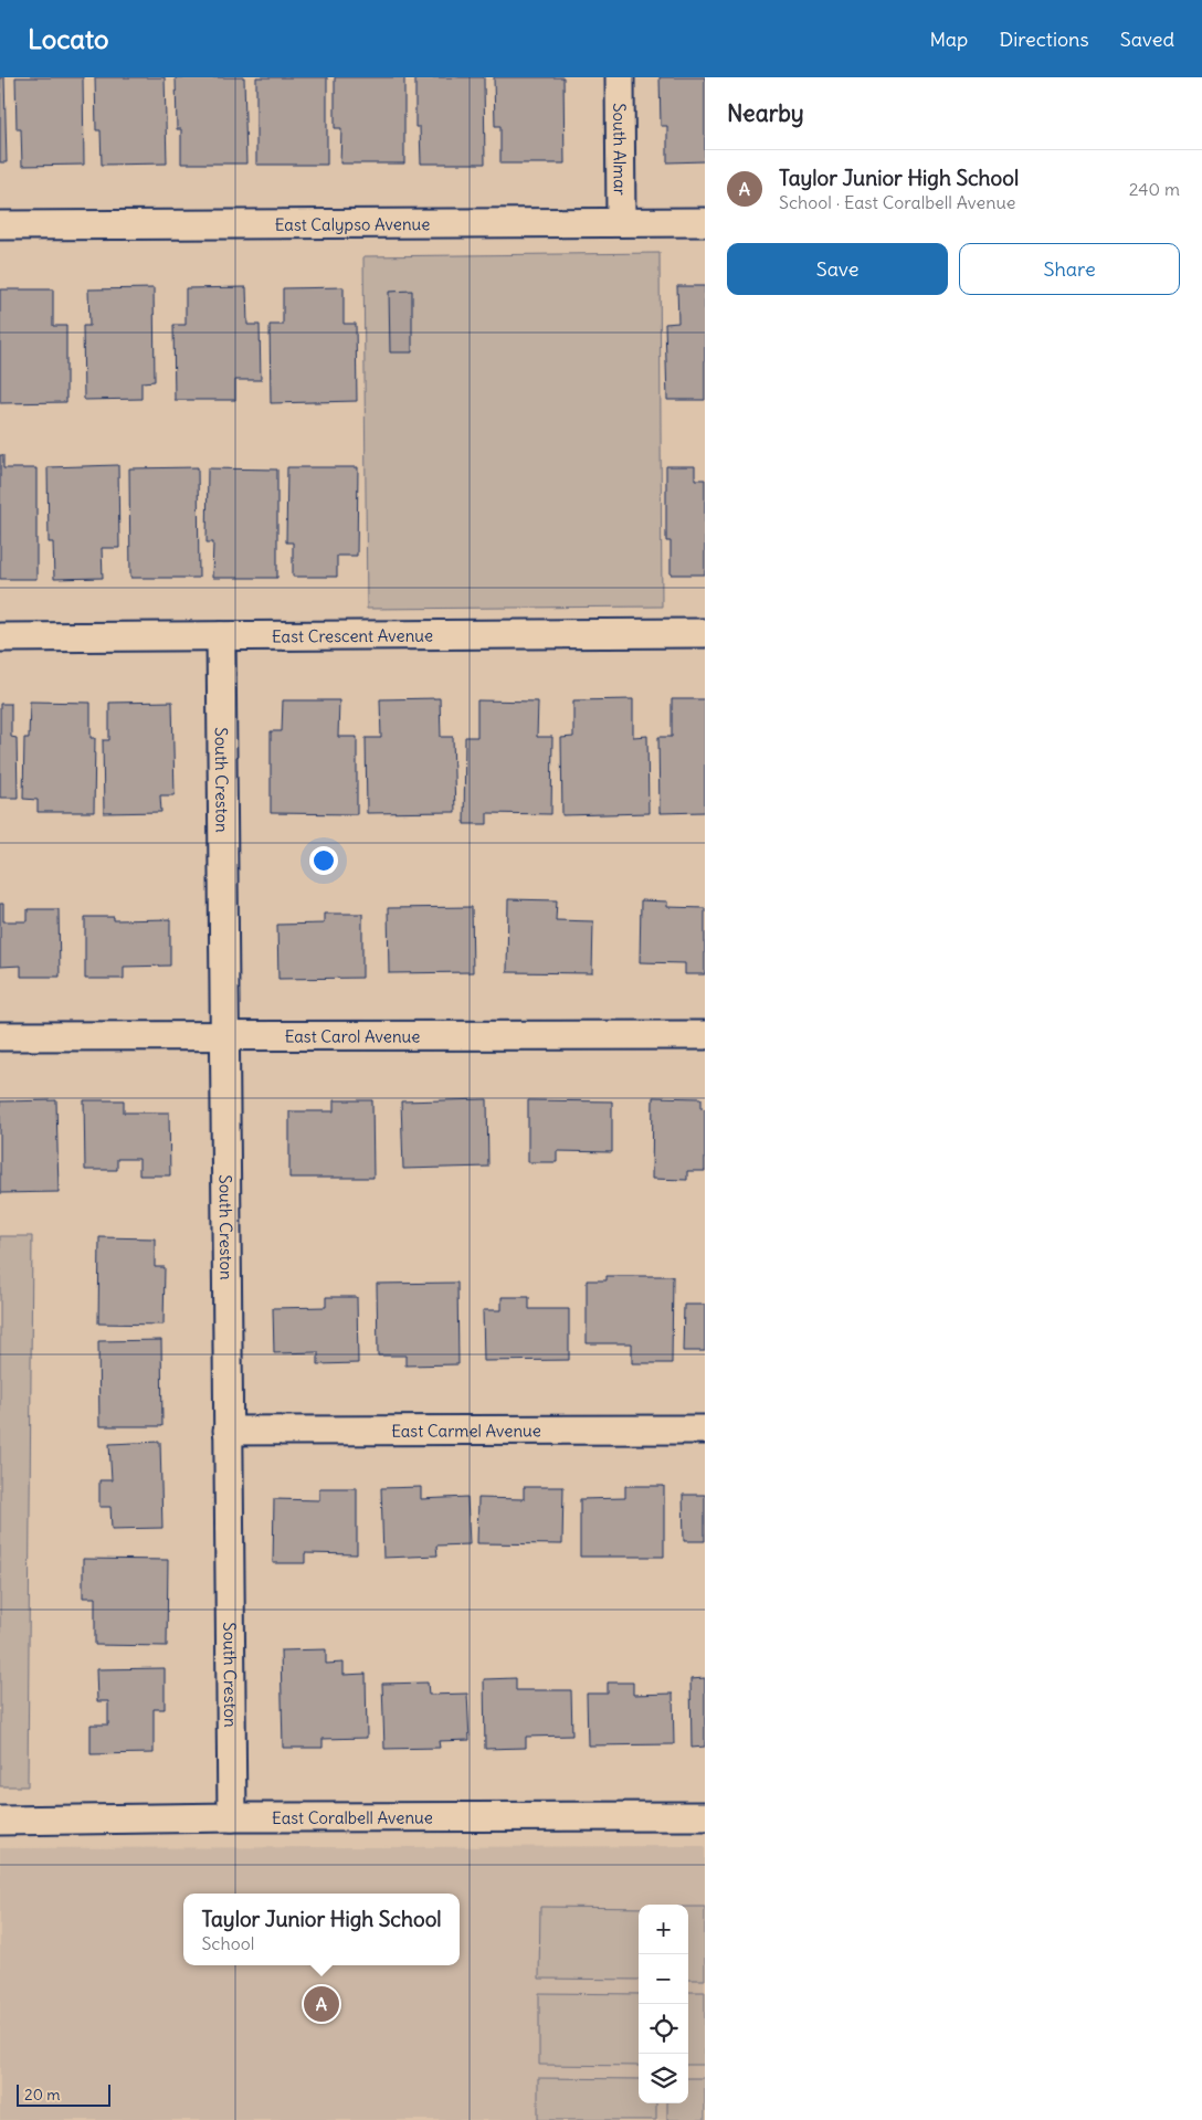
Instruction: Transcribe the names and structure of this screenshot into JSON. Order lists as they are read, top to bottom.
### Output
{
  "streets": {
    "street": [
      "South Almar",
      "East Calypso Avenue",
      "East Crescent Avenue",
      "South Creston",
      "East Carol Avenue",
      "East Carmel Avenue",
      "East Coralbell Avenue"
    ]
  },
  "crossings": [
    ["South Almar", "East Calypso Avenue"],
    ["East Crescent Avenue", "South Creston"],
    ["South Creston", "East Carol Avenue"],
    ["South Creston", "East Carmel Avenue"],
    ["South Creston", "East Coralbell Avenue"]
  ],
  "scale_bar": "20 m",
  "page": {
    "header": "Locato",
    "nav": ["Map", "Directions", "Saved"],
    "heading": "Nearby",
    "list": [
      {
        "mark": "A",
        "name": "Taylor Junior High School",
        "note": "School · East Coralbell Avenue",
        "value": "240 m"
      }
    ],
    "buttons": ["Save", "Share"],
    "popup": ["Taylor Junior High School", "School"],
    "map_buttons": ["+", "−"],
    "pins": "A",
    "scale": "20 m"
  }
}
